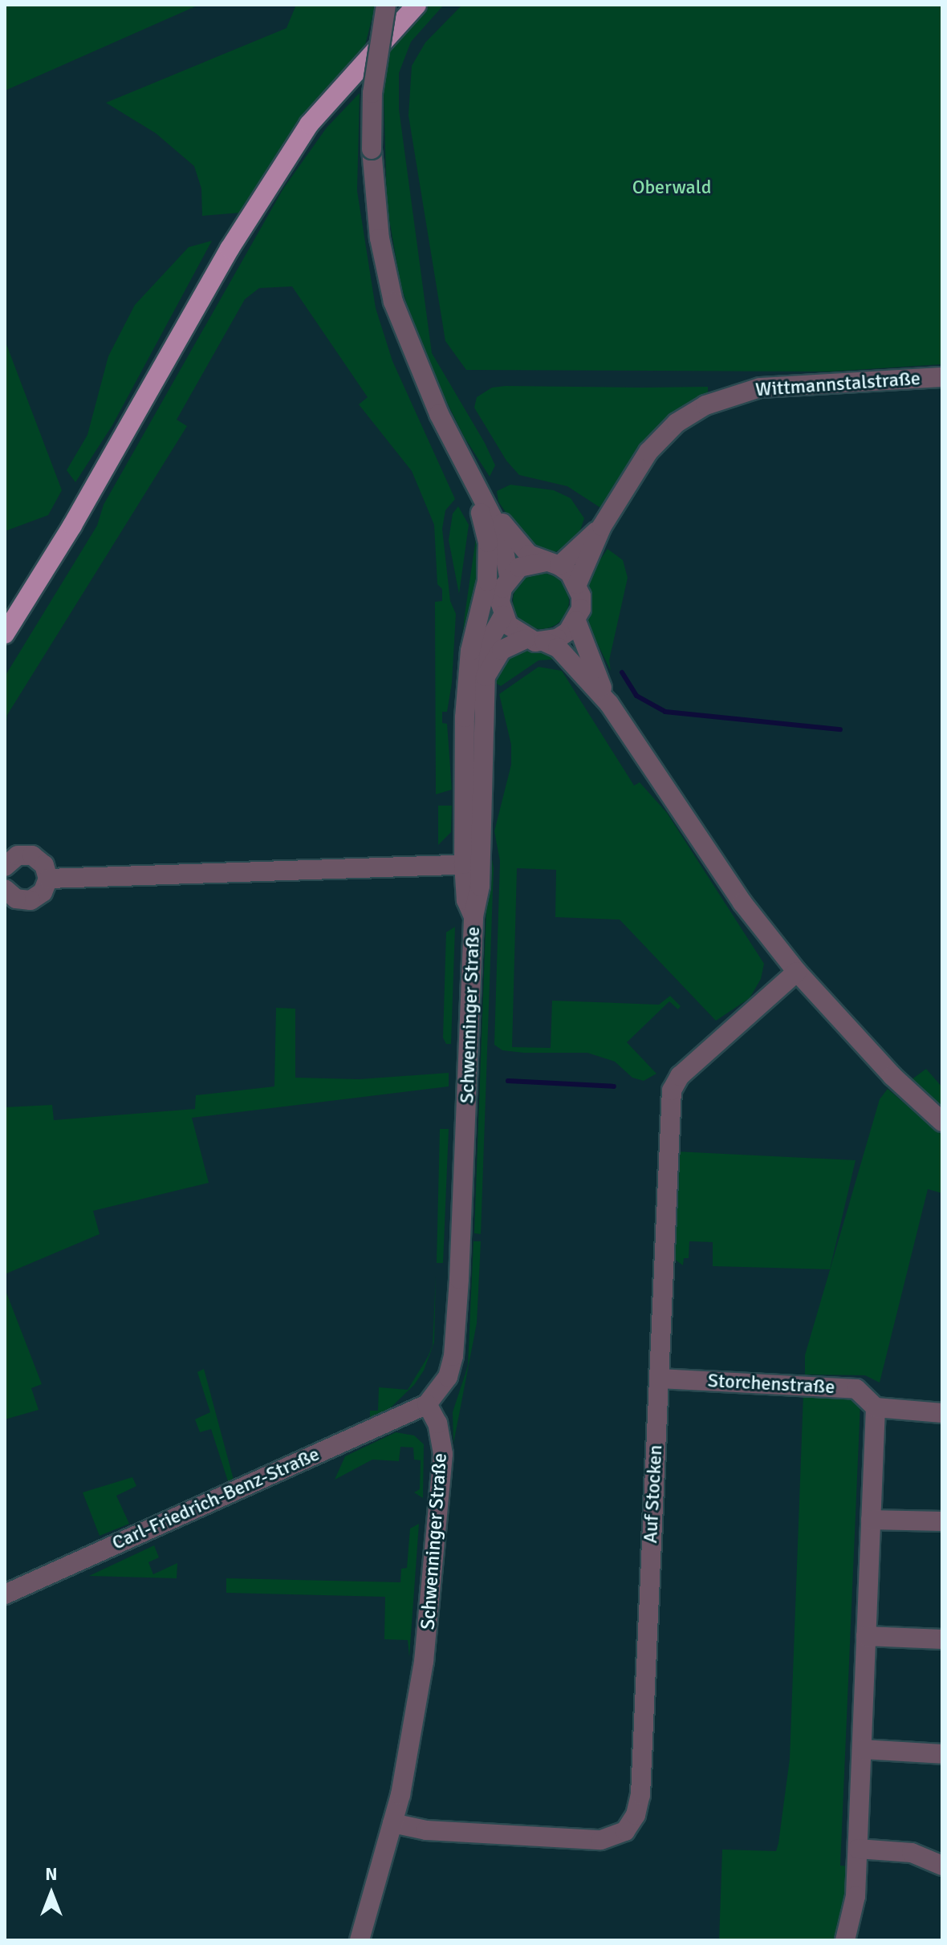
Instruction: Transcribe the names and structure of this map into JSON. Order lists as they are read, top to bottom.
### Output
{
  "streets": {
    "street": [
      "Wittmannstalstraße",
      "Schwenninger Straße",
      "Storchenstraße",
      "Auf Stocken",
      "Carl-Friedrich-Benz-Straße"
    ]
  },
  "crossings": [
    ["Wittmannstalstraße", "Schwenninger Straße"],
    ["Schwenninger Straße", "Auf Stocken"],
    ["Schwenninger Straße", "Carl-Friedrich-Benz-Straße"],
    ["Storchenstraße", "Auf Stocken"]
  ],
  "parks": ["Oberwald"],
  "north": "top"
}
